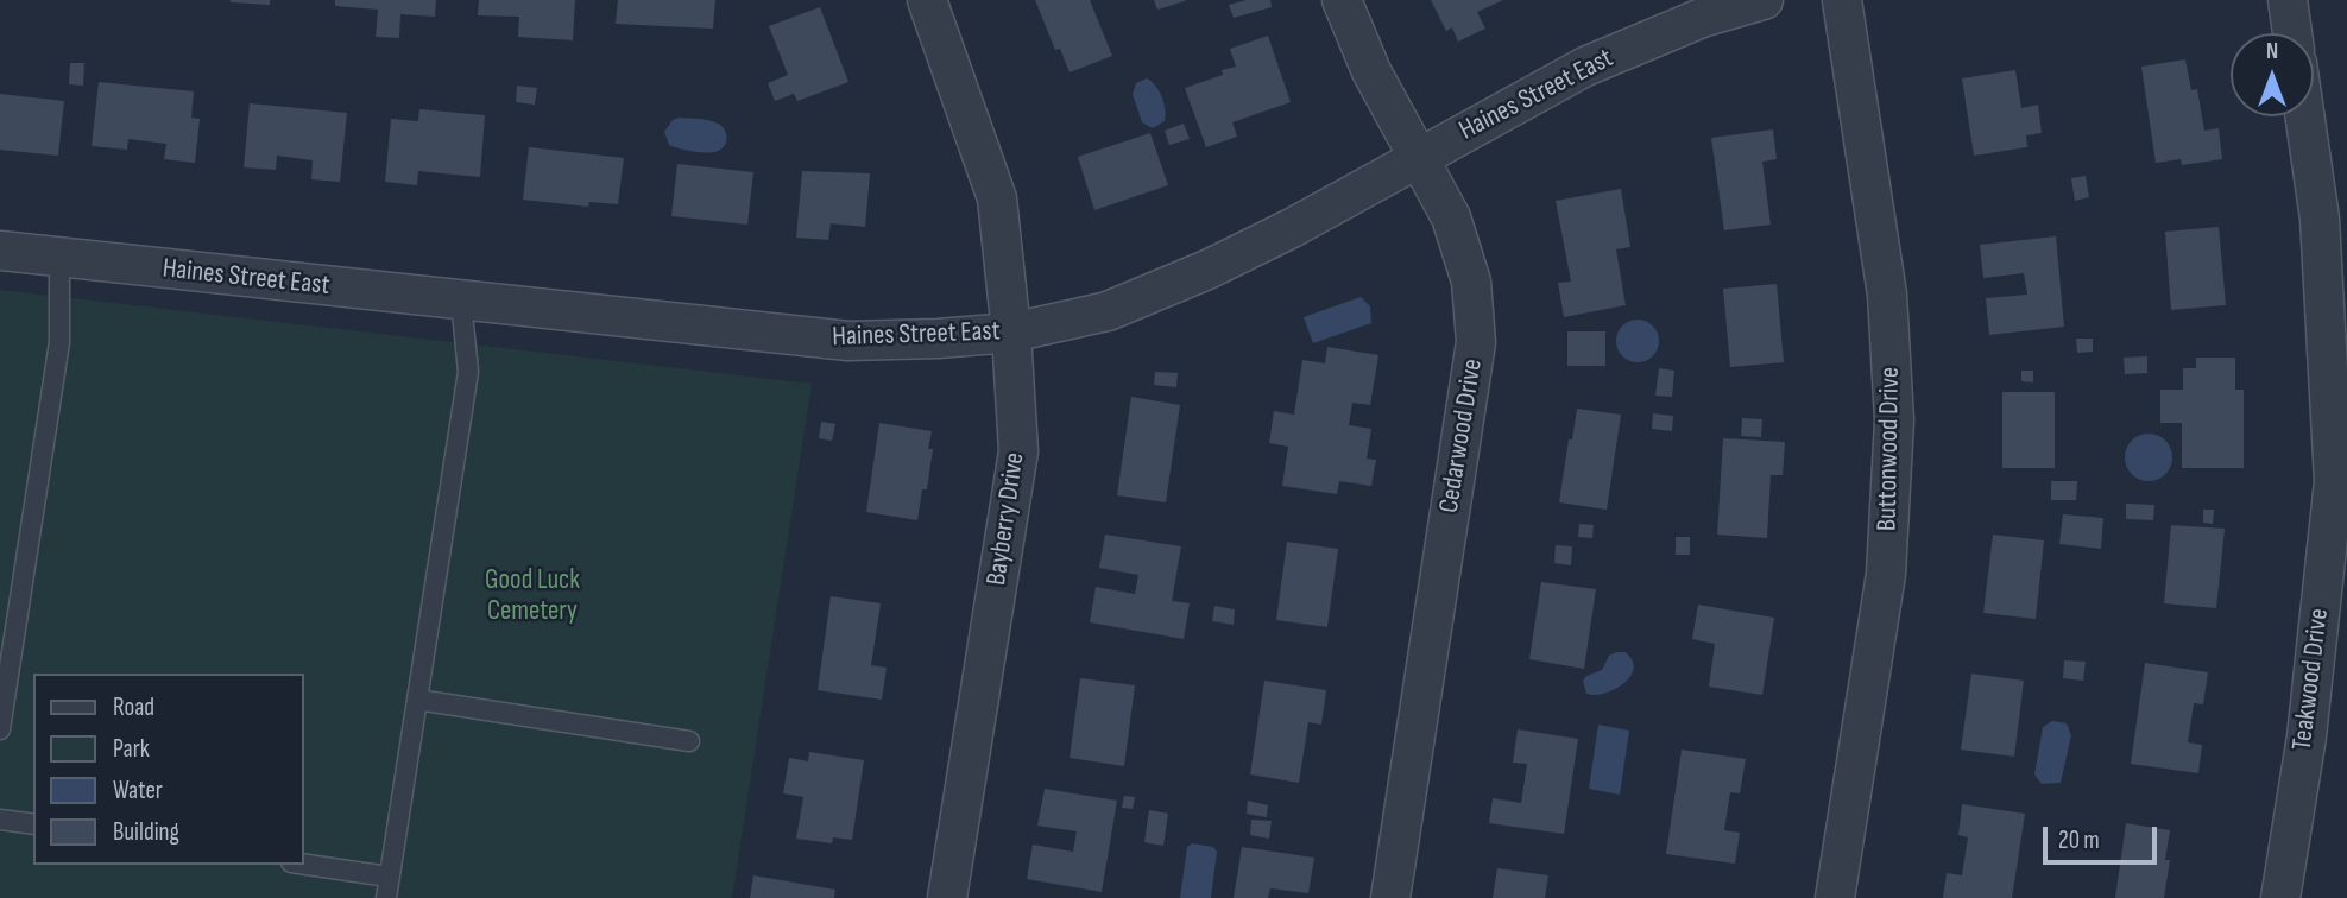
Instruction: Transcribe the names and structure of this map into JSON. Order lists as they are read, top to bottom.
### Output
{
  "streets": {
    "street": [
      "Haines Street East",
      "Cedarwood Drive",
      "Buttonwood Drive",
      "Bayberry Drive",
      "Teakwood Drive"
    ]
  },
  "crossings": [
    ["Haines Street East", "Cedarwood Drive"],
    ["Haines Street East", "Bayberry Drive"]
  ],
  "parks": ["Good Luck Cemetery"],
  "legend": [
    "Road",
    "Park",
    "Water",
    "Building"
  ],
  "scale_bar": "20 m",
  "north": "top"
}
